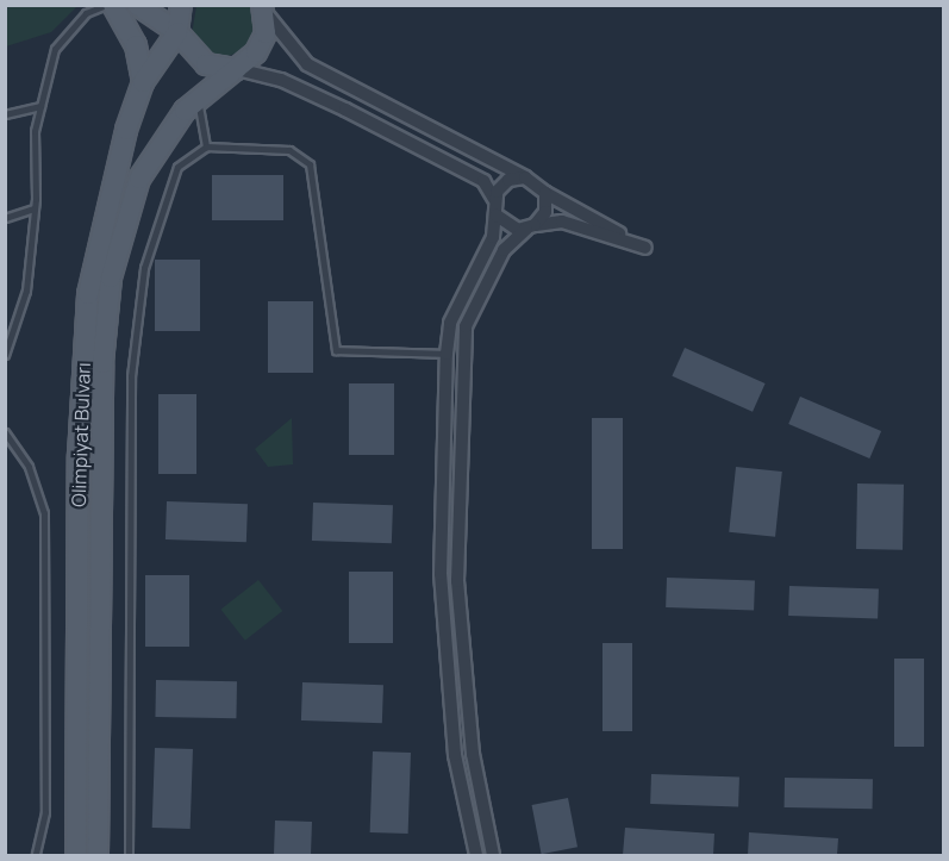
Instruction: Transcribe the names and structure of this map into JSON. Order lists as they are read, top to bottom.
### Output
{
  "streets": {
    "main road": ["Olimpiyat Bulvarı"]
  }
}
